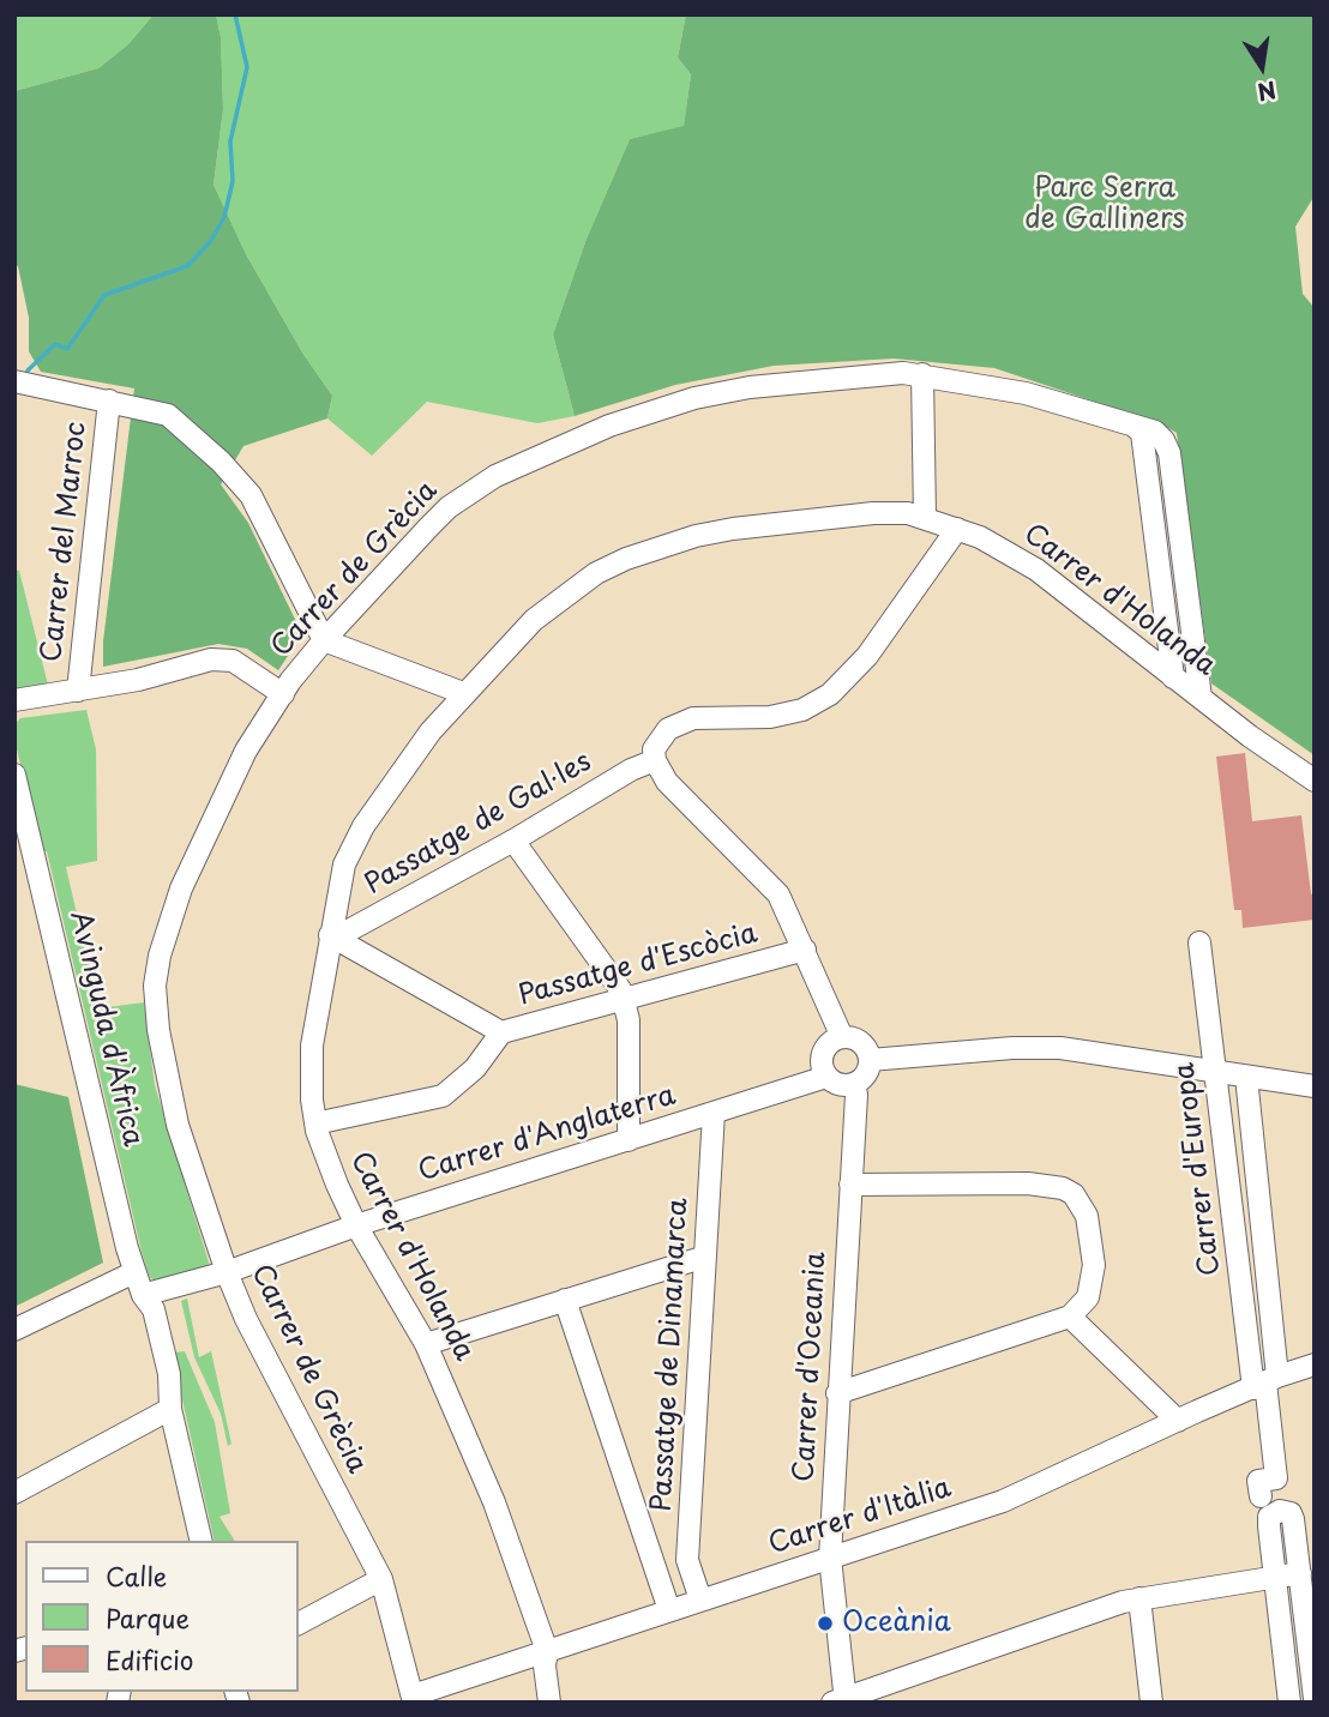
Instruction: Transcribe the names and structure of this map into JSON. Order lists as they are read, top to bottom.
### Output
{
  "streets": {
    "street": [
      "Carrer del Marroc",
      "Carrer de Grècia",
      "Carrer d'Holanda",
      "Passatge de Gal·les",
      "Passatge d'Escòcia",
      "Avinguda d'Àfrica",
      "Carrer d'Anglaterra",
      "Carrer d'Europa",
      "Passatge de Dinamarca",
      "Carrer d'Oceania",
      "Carrer d'Itàlia"
    ]
  },
  "crossings": [
    ["Carrer de Grècia", "Carrer d'Anglaterra"],
    ["Carrer de Grècia", "Carrer d'Itàlia"],
    ["Carrer d'Holanda", "Passatge de Gal·les"],
    ["Carrer d'Holanda", "Passatge d'Escòcia"],
    ["Carrer d'Holanda", "Carrer d'Anglaterra"],
    ["Carrer d'Holanda", "Carrer d'Itàlia"],
    ["Avinguda d'Àfrica", "Carrer d'Anglaterra"],
    ["Carrer d'Anglaterra", "Passatge de Dinamarca"],
    ["Carrer d'Anglaterra", "Carrer d'Oceania"],
    ["Carrer d'Europa", "Carrer d'Itàlia"],
    ["Passatge de Dinamarca", "Carrer d'Itàlia"],
    ["Carrer d'Oceania", "Carrer d'Itàlia"]
  ],
  "parks": ["Parc Serra de Galliners"],
  "places": ["Oceània"],
  "legend": ["Calle", "Parque", "Edificio"],
  "north": "bottom"
}
